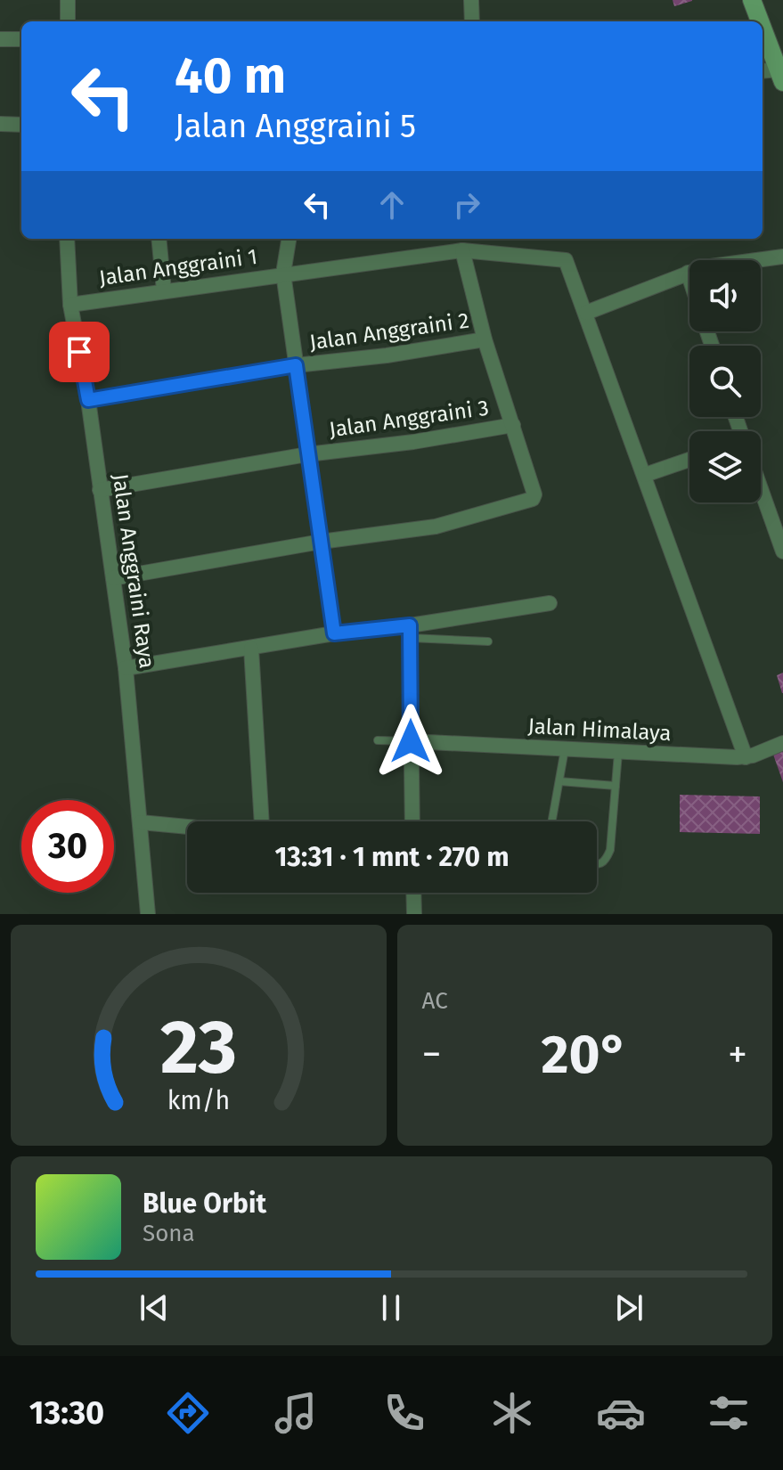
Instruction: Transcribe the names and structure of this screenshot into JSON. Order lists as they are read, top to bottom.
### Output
{
  "streets": {
    "street": [
      "Jalan Anggraini 1",
      "Jalan Anggraini 2",
      "Jalan Anggraini 3",
      "Jalan Anggraini Raya",
      "Jalan Himalaya"
    ]
  },
  "crossings": [
    ["Jalan Anggraini 1", "Jalan Anggraini Raya"],
    ["Jalan Anggraini 2", "Jalan Anggraini Raya"],
    ["Jalan Anggraini 3", "Jalan Anggraini Raya"]
  ],
  "page": {
    "turn": ["40 m", "Jalan Anggraini 5"],
    "limit": "30",
    "trip": "13:31 · 1 mnt · 270 m",
    "tile": "AC",
    "heat": ["−", "20°", "+"],
    "song": ["Blue Orbit", "Sona"],
    "tabs": "13:30",
    "gauge": ["23", "km/h"]
  }
}
